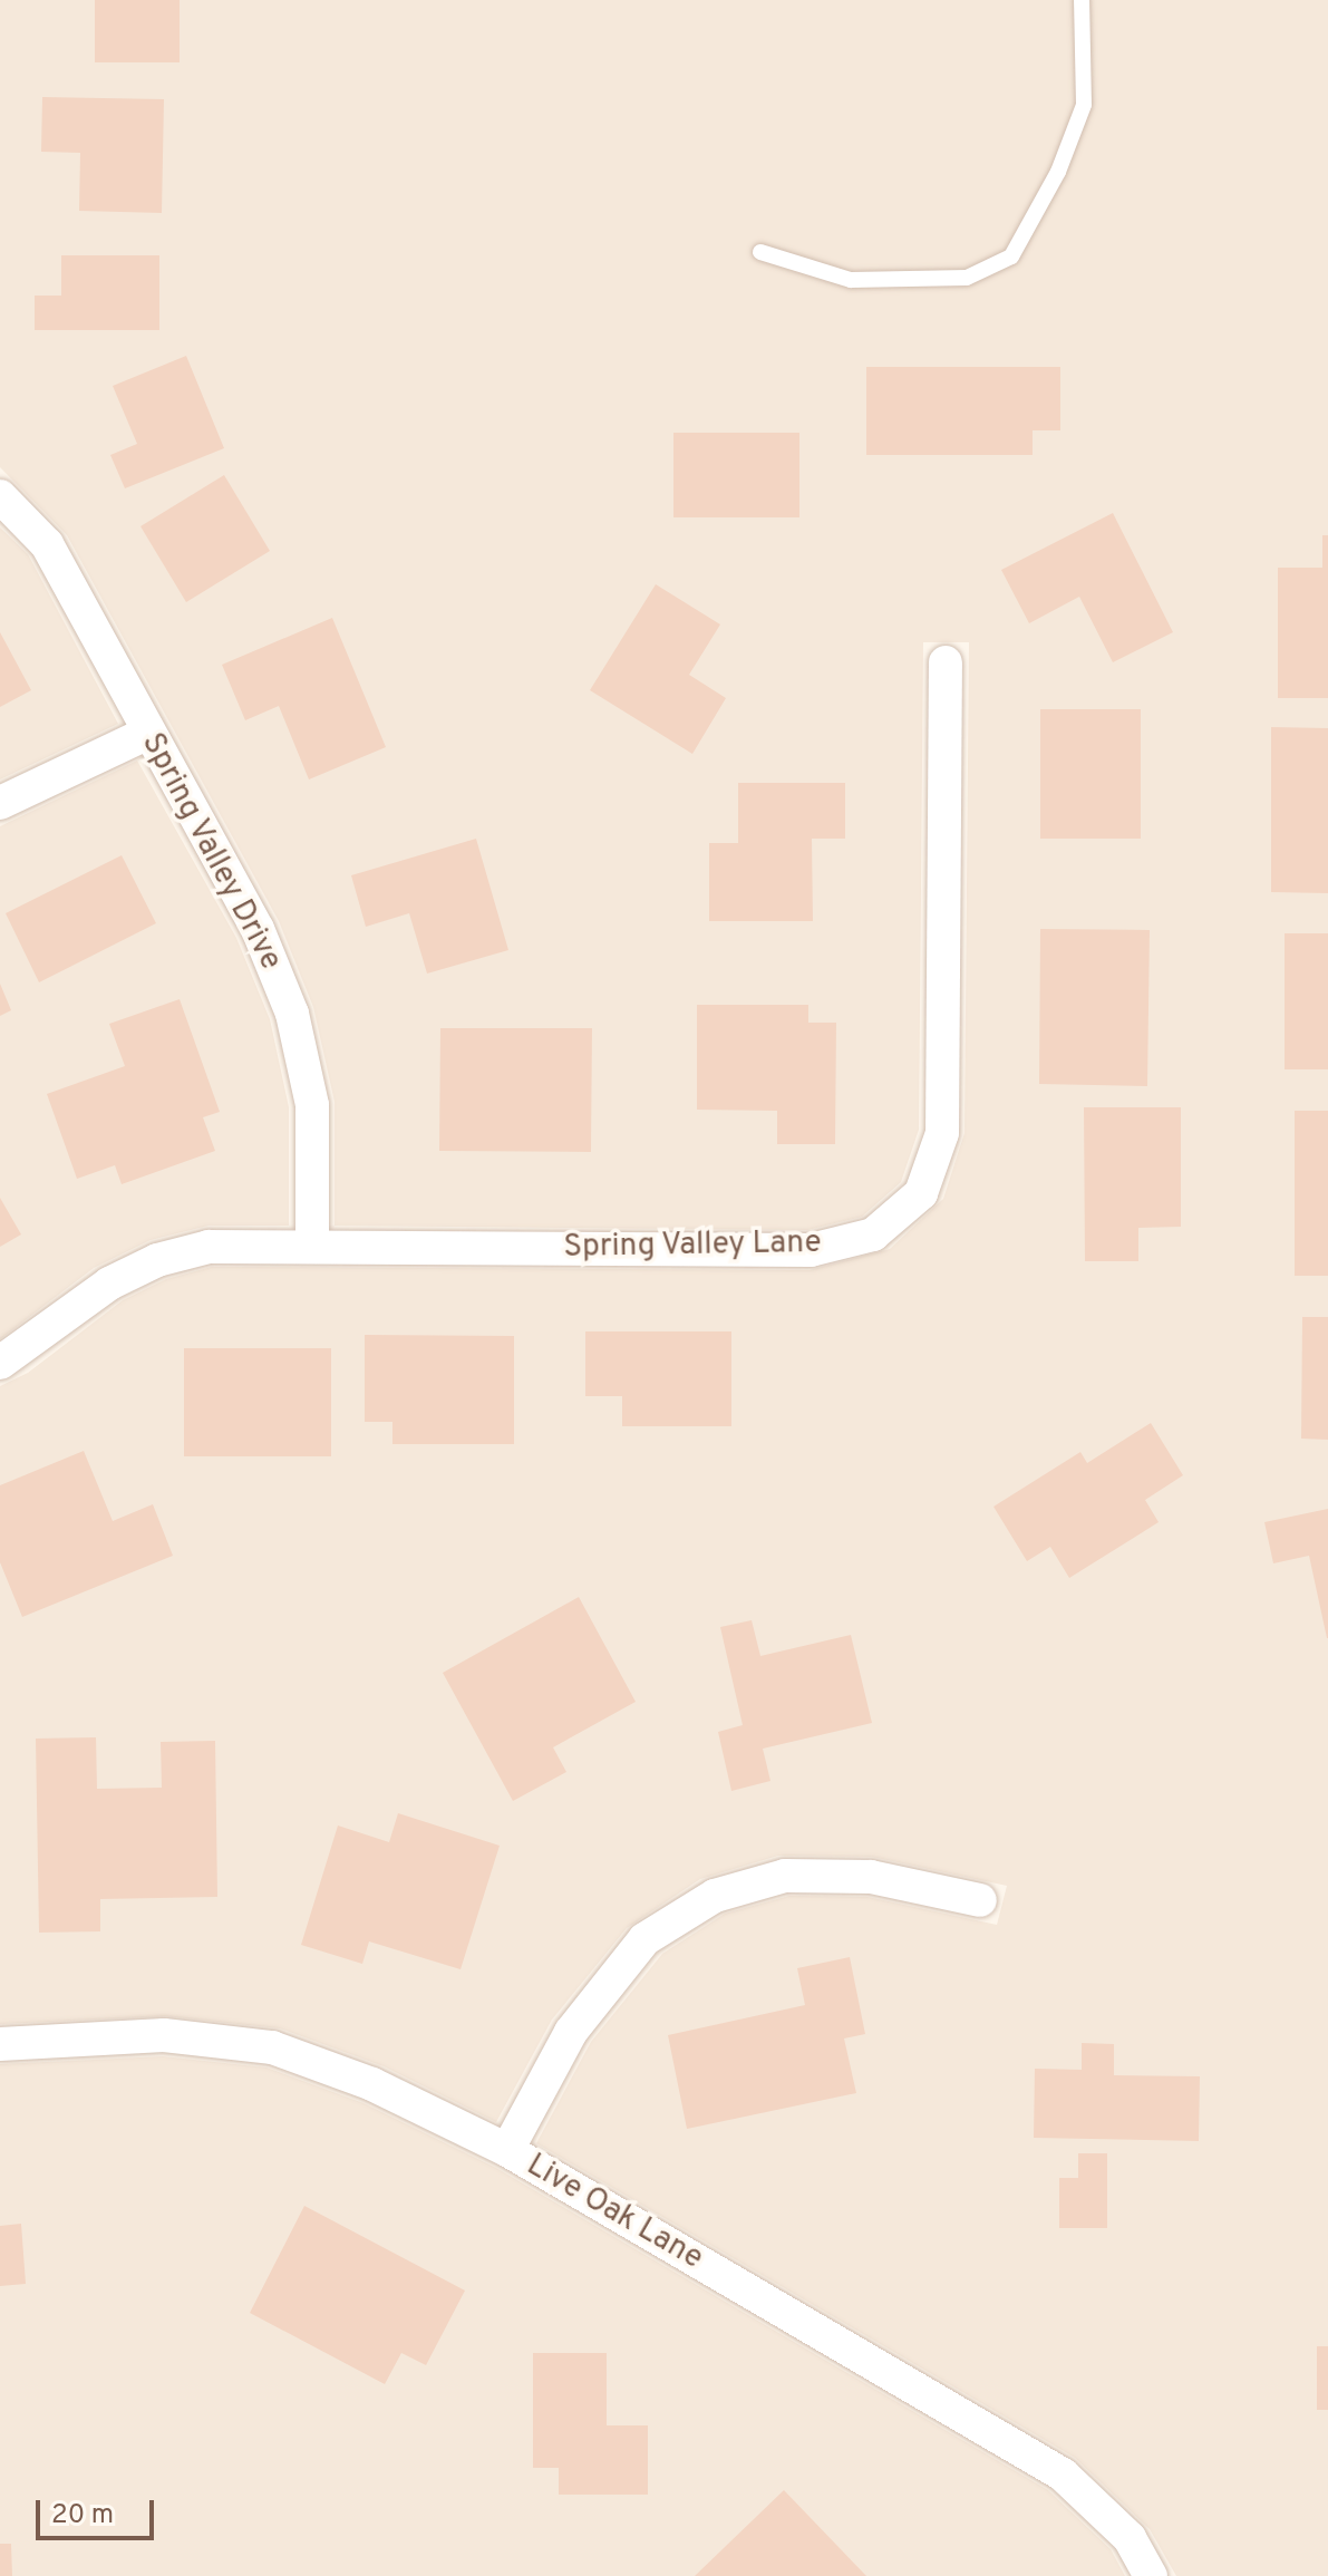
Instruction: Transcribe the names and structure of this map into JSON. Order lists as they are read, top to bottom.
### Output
{
  "streets": {
    "street": ["Spring Valley Drive", "Spring Valley Lane", "Live Oak Lane"]
  },
  "crossings": [
    ["Spring Valley Drive", "Spring Valley Lane"]
  ],
  "scale_bar": "20 m"
}
